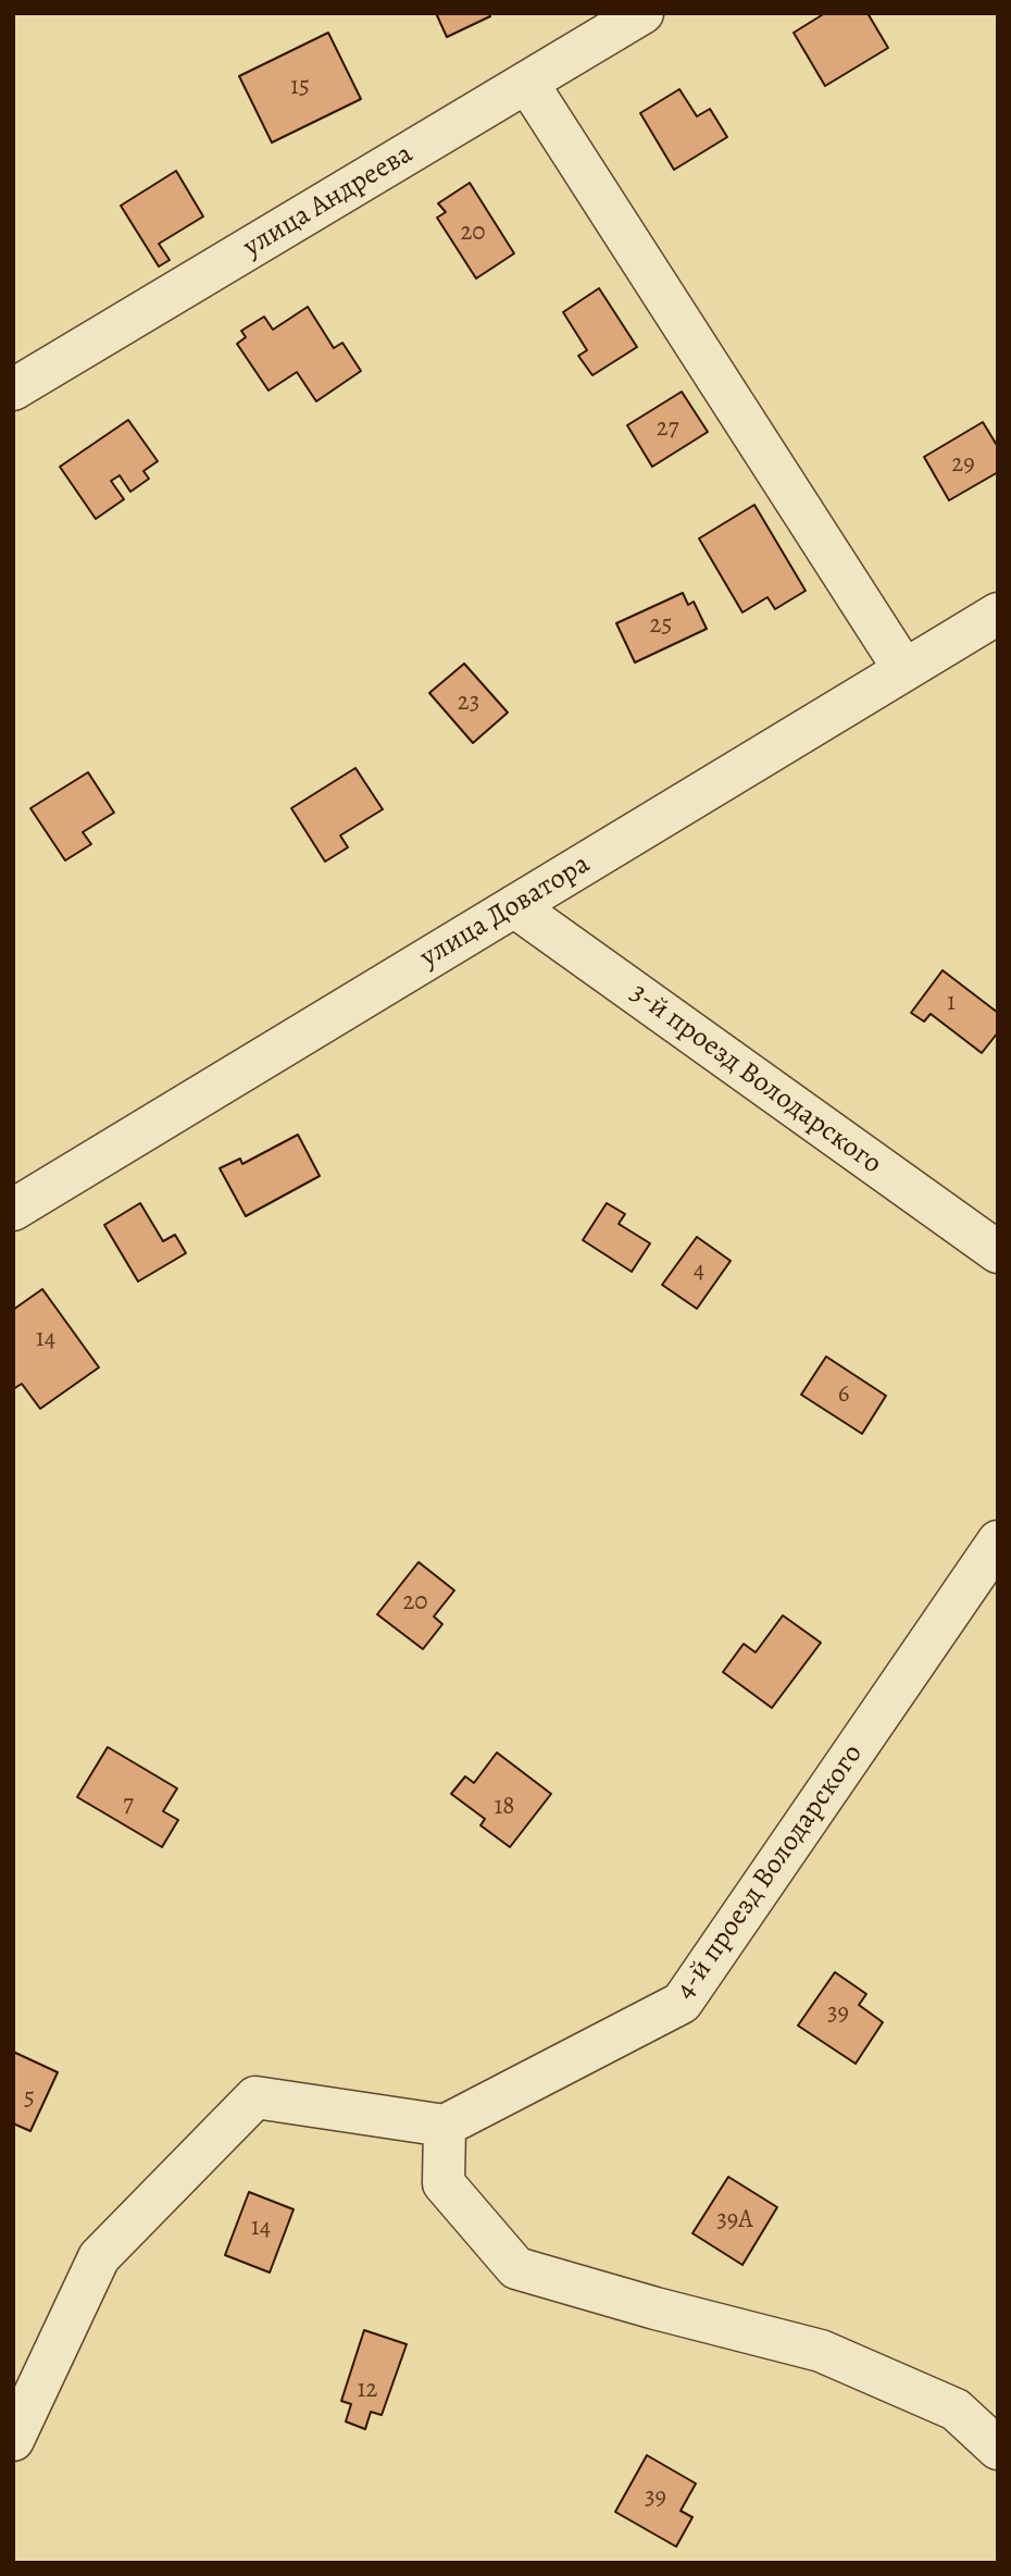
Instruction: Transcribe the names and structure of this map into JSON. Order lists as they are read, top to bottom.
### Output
{
  "streets": {
    "street": [
      "улица Андреева",
      "улица Доватора",
      "3-й проезд Володарского",
      "4-й проезд Володарского"
    ]
  },
  "crossings": [
    ["улица Доватора", "3-й проезд Володарского"]
  ],
  "house_numbers": [
    "15",
    "20",
    "27",
    "29",
    "25",
    "23",
    "1",
    "4",
    "14",
    "6",
    "20",
    "7",
    "18",
    "39",
    "5",
    "39А",
    "14",
    "12",
    "39"
  ]
}
